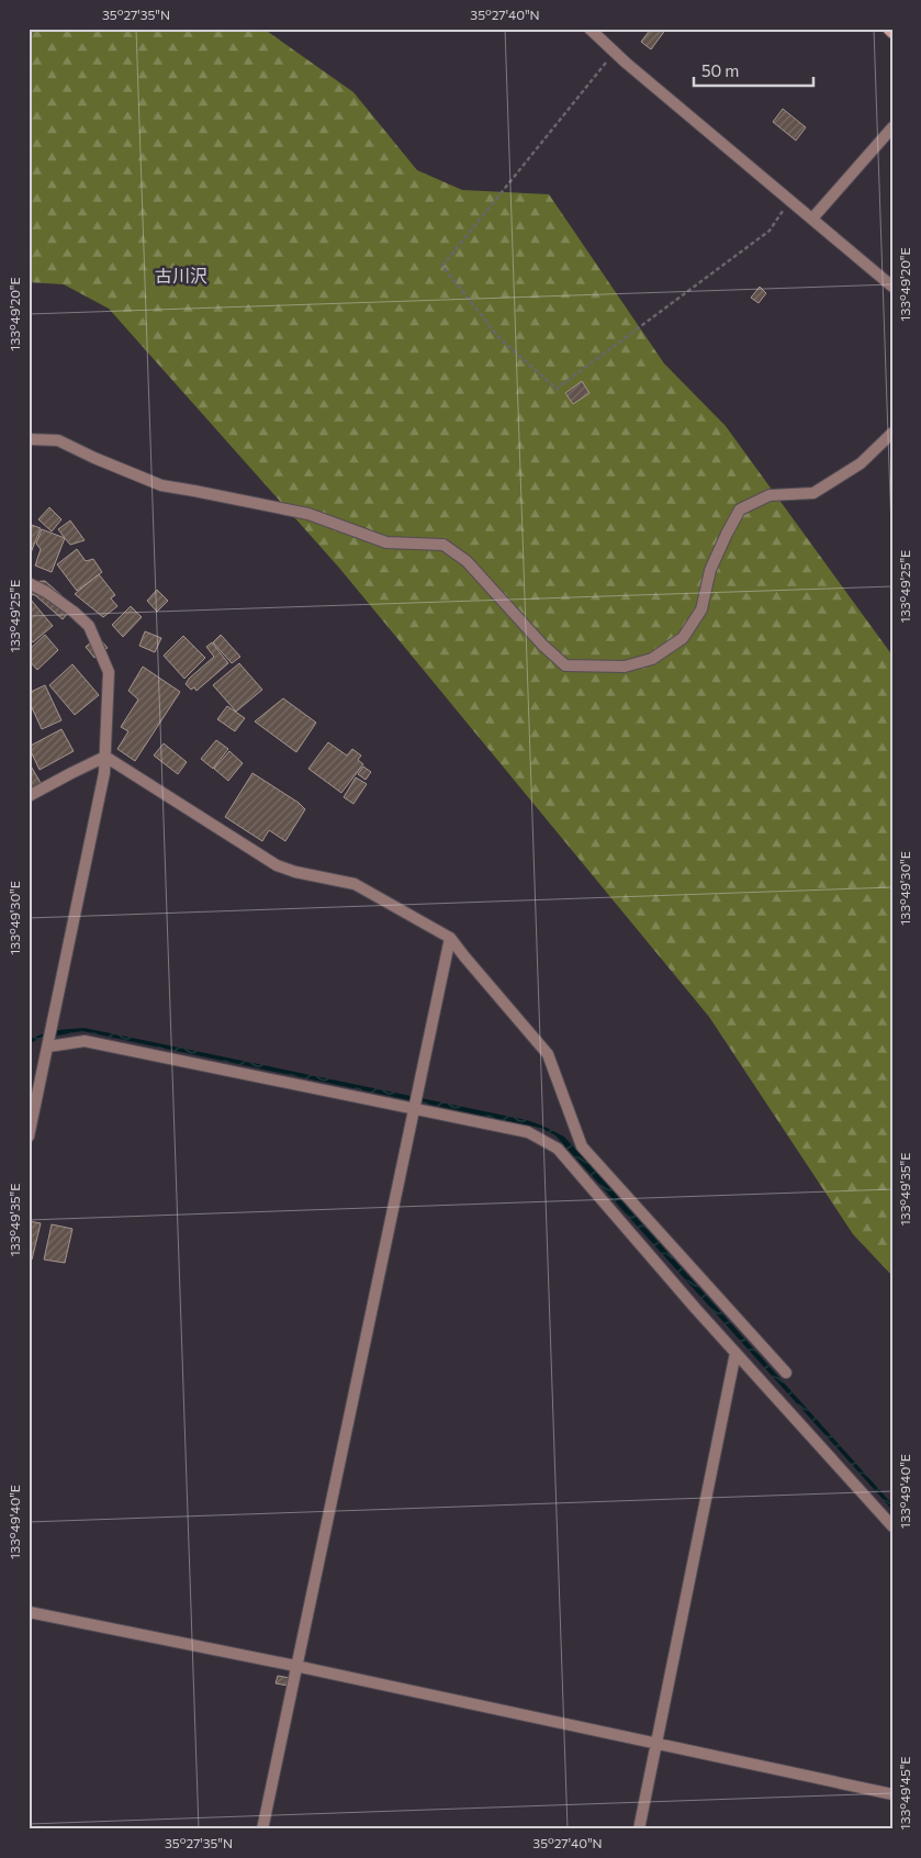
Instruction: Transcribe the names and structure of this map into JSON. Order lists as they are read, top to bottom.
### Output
{
  "districts": ["古川沢"],
  "scale_bar": "50 m",
  "coordinates": [
    "35°27'35\"N",
    "35°27'40\"N",
    "133°49'20\"E",
    "133°49'25\"E",
    "133°49'30\"E",
    "133°49'35\"E",
    "133°49'40\"E",
    "133°49'45\"E"
  ]
}
